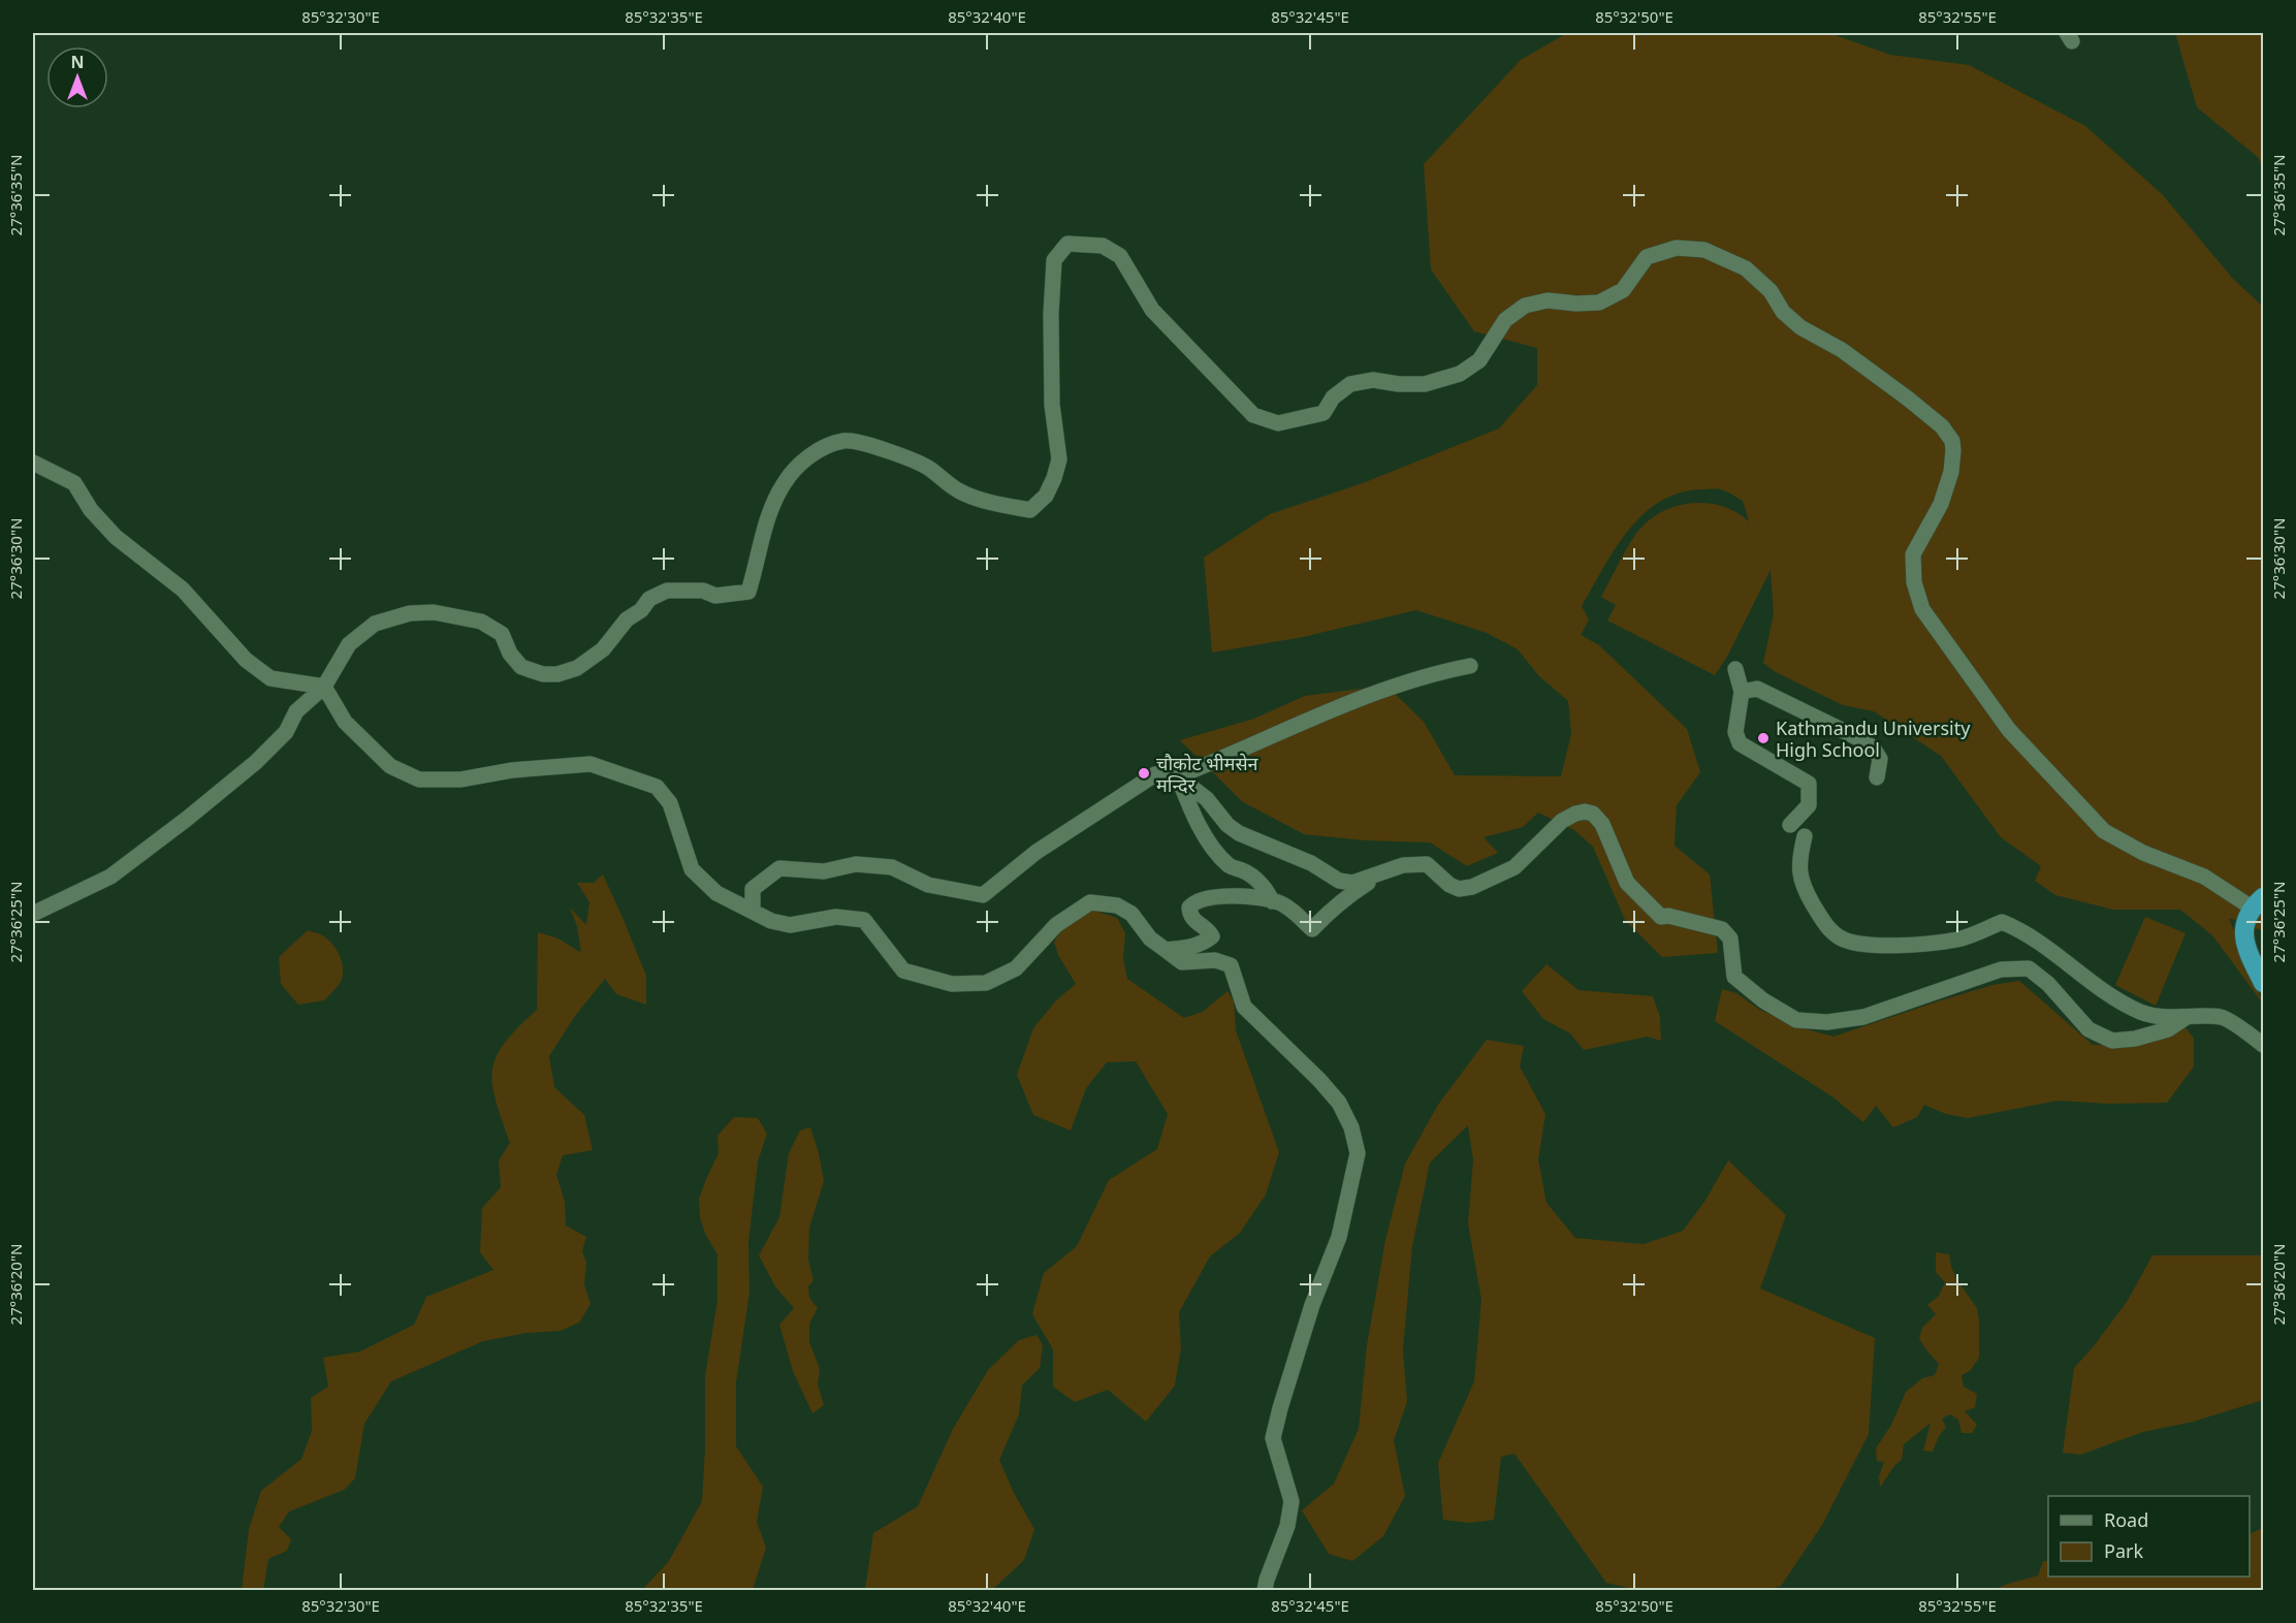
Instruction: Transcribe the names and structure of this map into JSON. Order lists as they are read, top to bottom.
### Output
{
  "places": ["Kathmandu University High School", "चौकोट भीमसेन मन्दिर"],
  "legend": ["Road", "Park"],
  "north": "top",
  "coordinates": [
    "85°32'30\"E",
    "85°32'35\"E",
    "85°32'40\"E",
    "85°32'45\"E",
    "85°32'50\"E",
    "85°32'55\"E",
    "27°36'35\"N",
    "27°36'30\"N",
    "27°36'25\"N",
    "27°36'20\"N"
  ]
}
